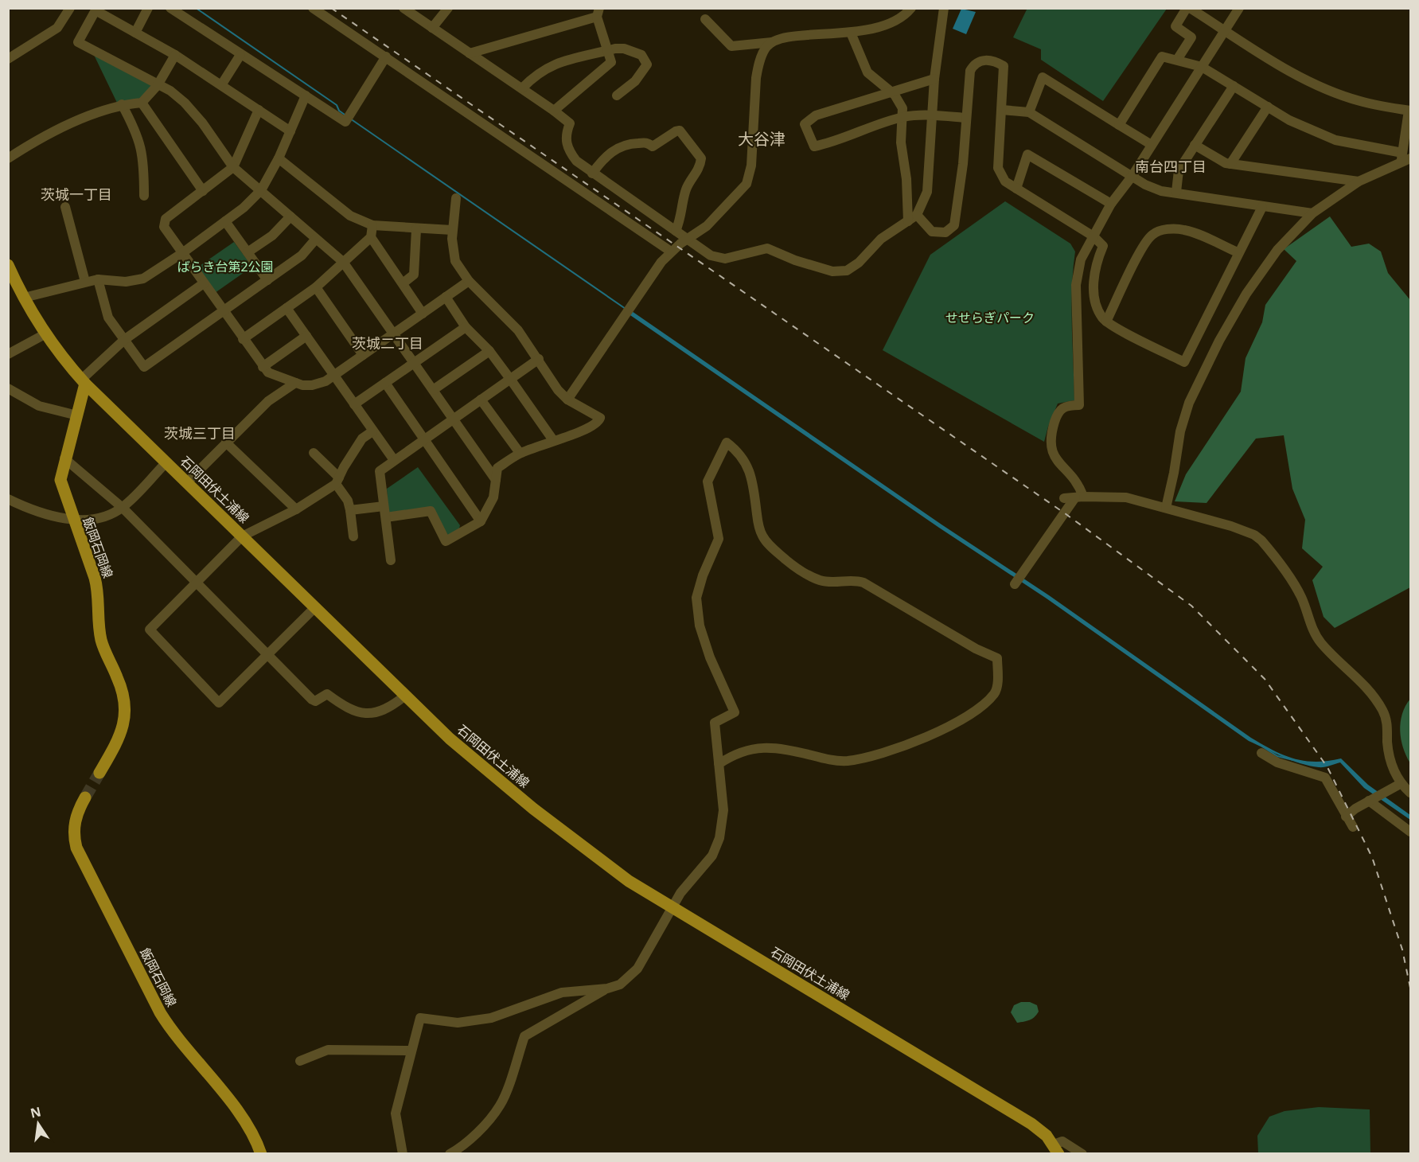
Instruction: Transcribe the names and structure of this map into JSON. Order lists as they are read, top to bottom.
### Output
{
  "streets": {
    "main road": ["石岡田伏土浦線", "飯岡石岡線"]
  },
  "crossings": [
    ["石岡田伏土浦線", "飯岡石岡線"]
  ],
  "districts": [
    "大谷津",
    "南台四丁目",
    "茨城一丁目",
    "茨城二丁目",
    "茨城三丁目"
  ],
  "parks": ["ばらき台第2公園", "せせらぎパーク"],
  "north": "top"
}
